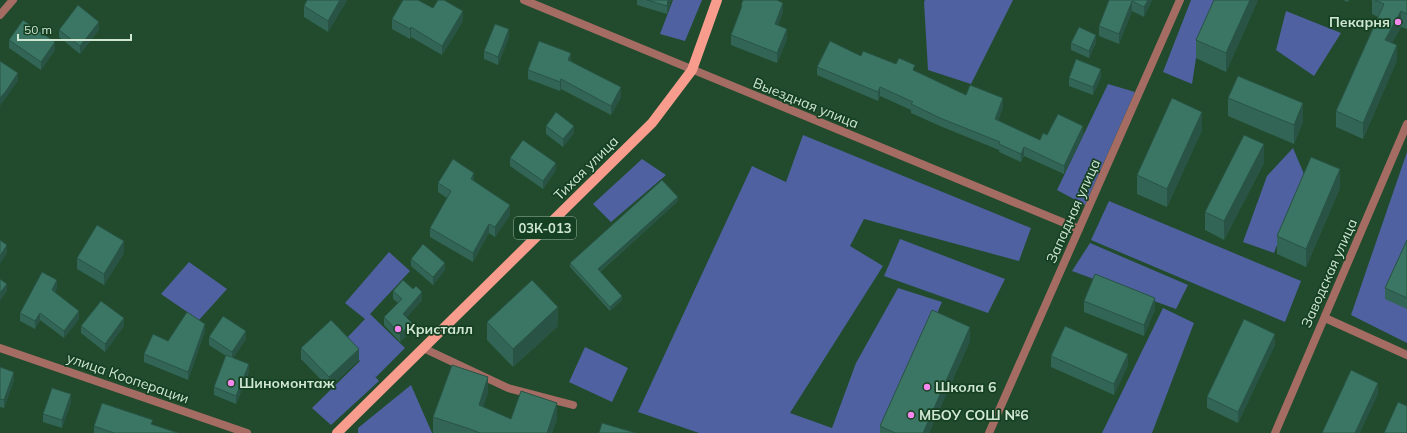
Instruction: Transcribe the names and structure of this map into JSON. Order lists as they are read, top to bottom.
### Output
{
  "streets": {
    "main road": ["Тихая улица", "03К-013"],
    "street": [
      "Выездная улица",
      "Западная улица",
      "Заводская улица",
      "улица Кооперации"
    ]
  },
  "crossings": [
    ["Выездная улица", "Тихая улица"],
    ["Выездная улица", "Западная улица"]
  ],
  "places": [
    "Пекарня",
    "Кристалл",
    "Шиномонтаж",
    "Школа 6",
    "МБОУ СОШ №6"
  ],
  "scale_bar": "50 m"
}
